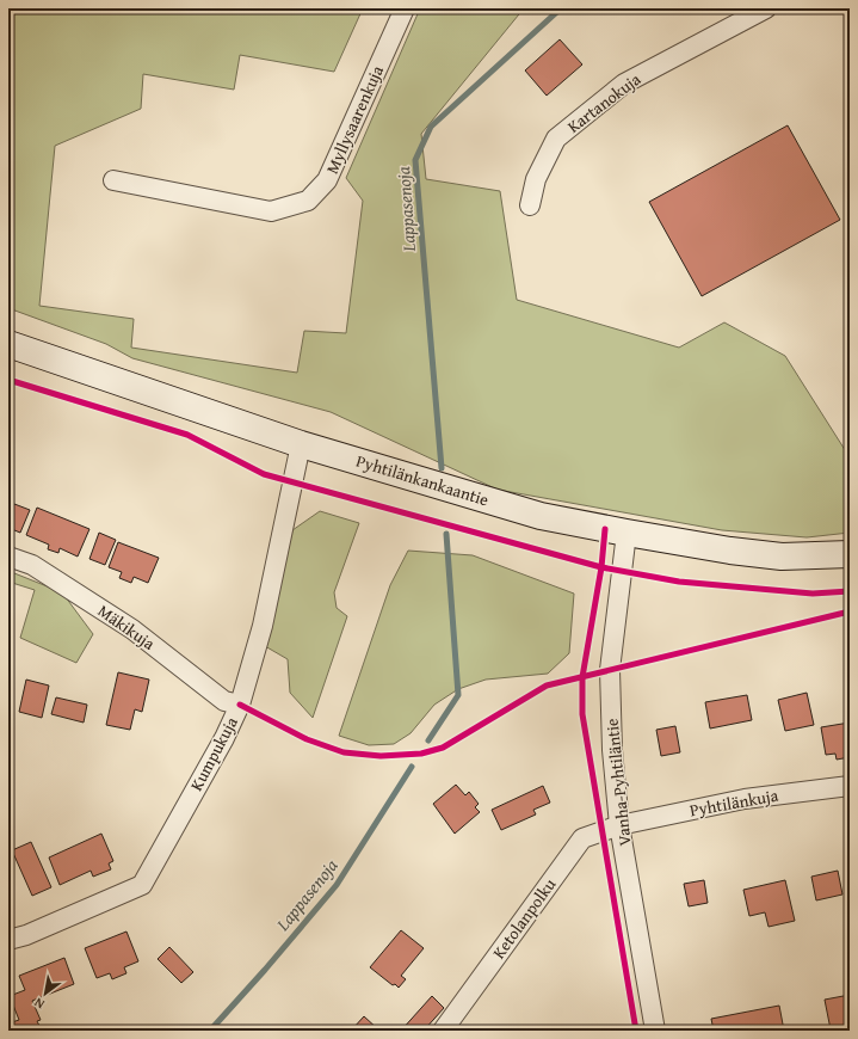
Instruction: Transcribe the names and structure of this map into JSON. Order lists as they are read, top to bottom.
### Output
{
  "streets": {
    "street": [
      "Kartanokuja",
      "Myllysaarenkuja",
      "Pyhtilänkankaantie",
      "Mäkikuja",
      "Kumpukuja",
      "Vanha-Pyhtiläntie",
      "Pyhtilänkuja",
      "Ketolanpolku"
    ]
  },
  "crossings": [
    ["Pyhtilänkankaantie", "Kumpukuja"],
    ["Pyhtilänkankaantie", "Vanha-Pyhtiläntie"],
    ["Mäkikuja", "Kumpukuja"],
    ["Vanha-Pyhtiläntie", "Pyhtilänkuja"],
    ["Vanha-Pyhtiläntie", "Ketolanpolku"],
    ["Pyhtilänkuja", "Ketolanpolku"]
  ],
  "water": ["Lappasenoja"],
  "north": "bottom left"
}
